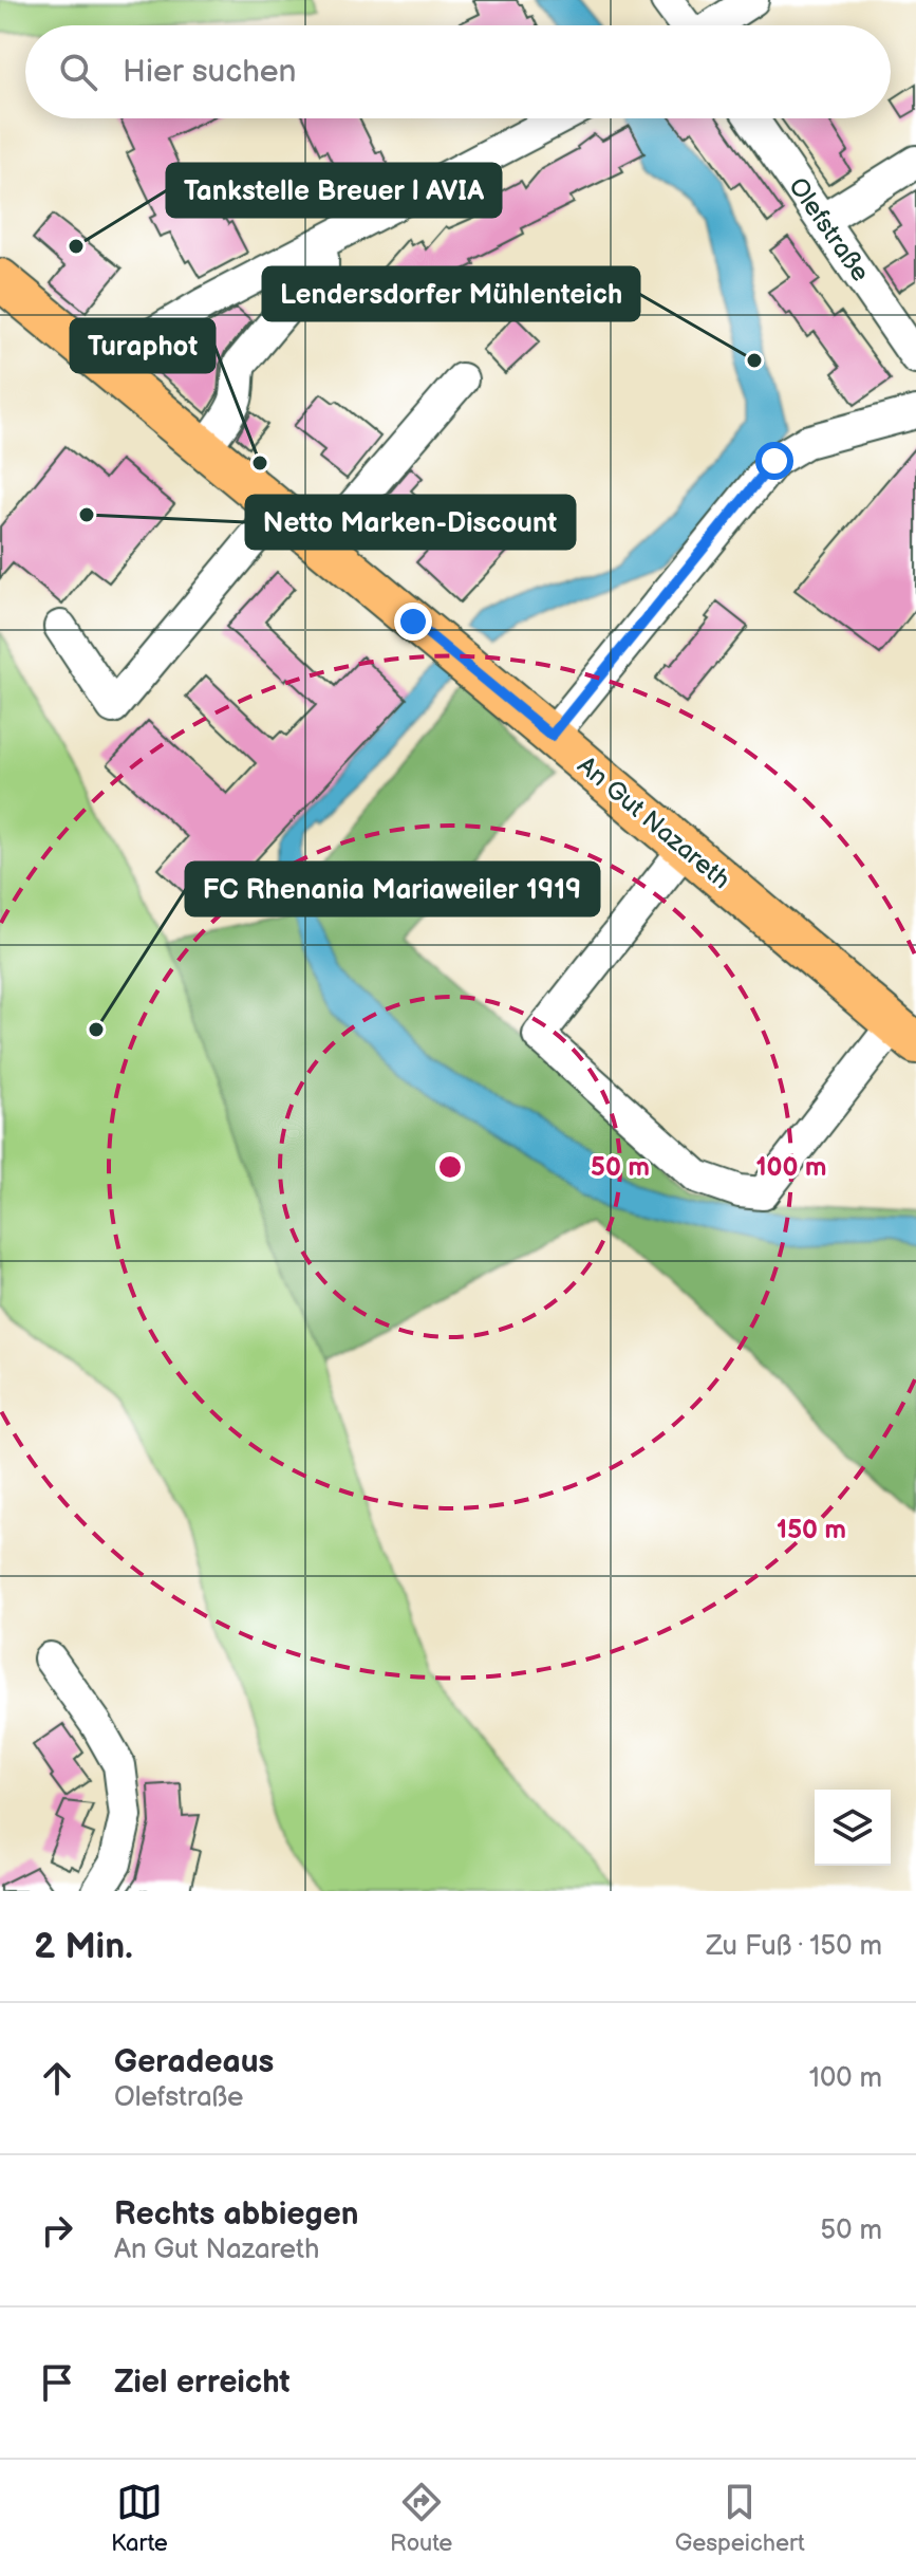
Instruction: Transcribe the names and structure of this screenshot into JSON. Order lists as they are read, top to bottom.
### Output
{
  "streets": {
    "main road": ["An Gut Nazareth"],
    "street": ["Olefstraße"]
  },
  "places": [
    "Tankstelle Breuer | AVIA",
    "Lendersdorfer Mühlenteich",
    "Turaphot",
    "Netto Marken-Discount",
    "FC Rhenania Mariaweiler 1919"
  ],
  "page": {
    "search": "Hier suchen",
    "heading": ["2 Min.", "Zu Fuß · 150 m"],
    "list": [
      ["Geradeaus", "Olefstraße", "100 m"],
      ["Rechts abbiegen", "An Gut Nazareth", "50 m"],
      "Ziel erreicht"
    ],
    "nav": ["Karte", "Route", "Gespeichert"]
  },
  "rings": ["50 m", "100 m", "150 m"]
}
